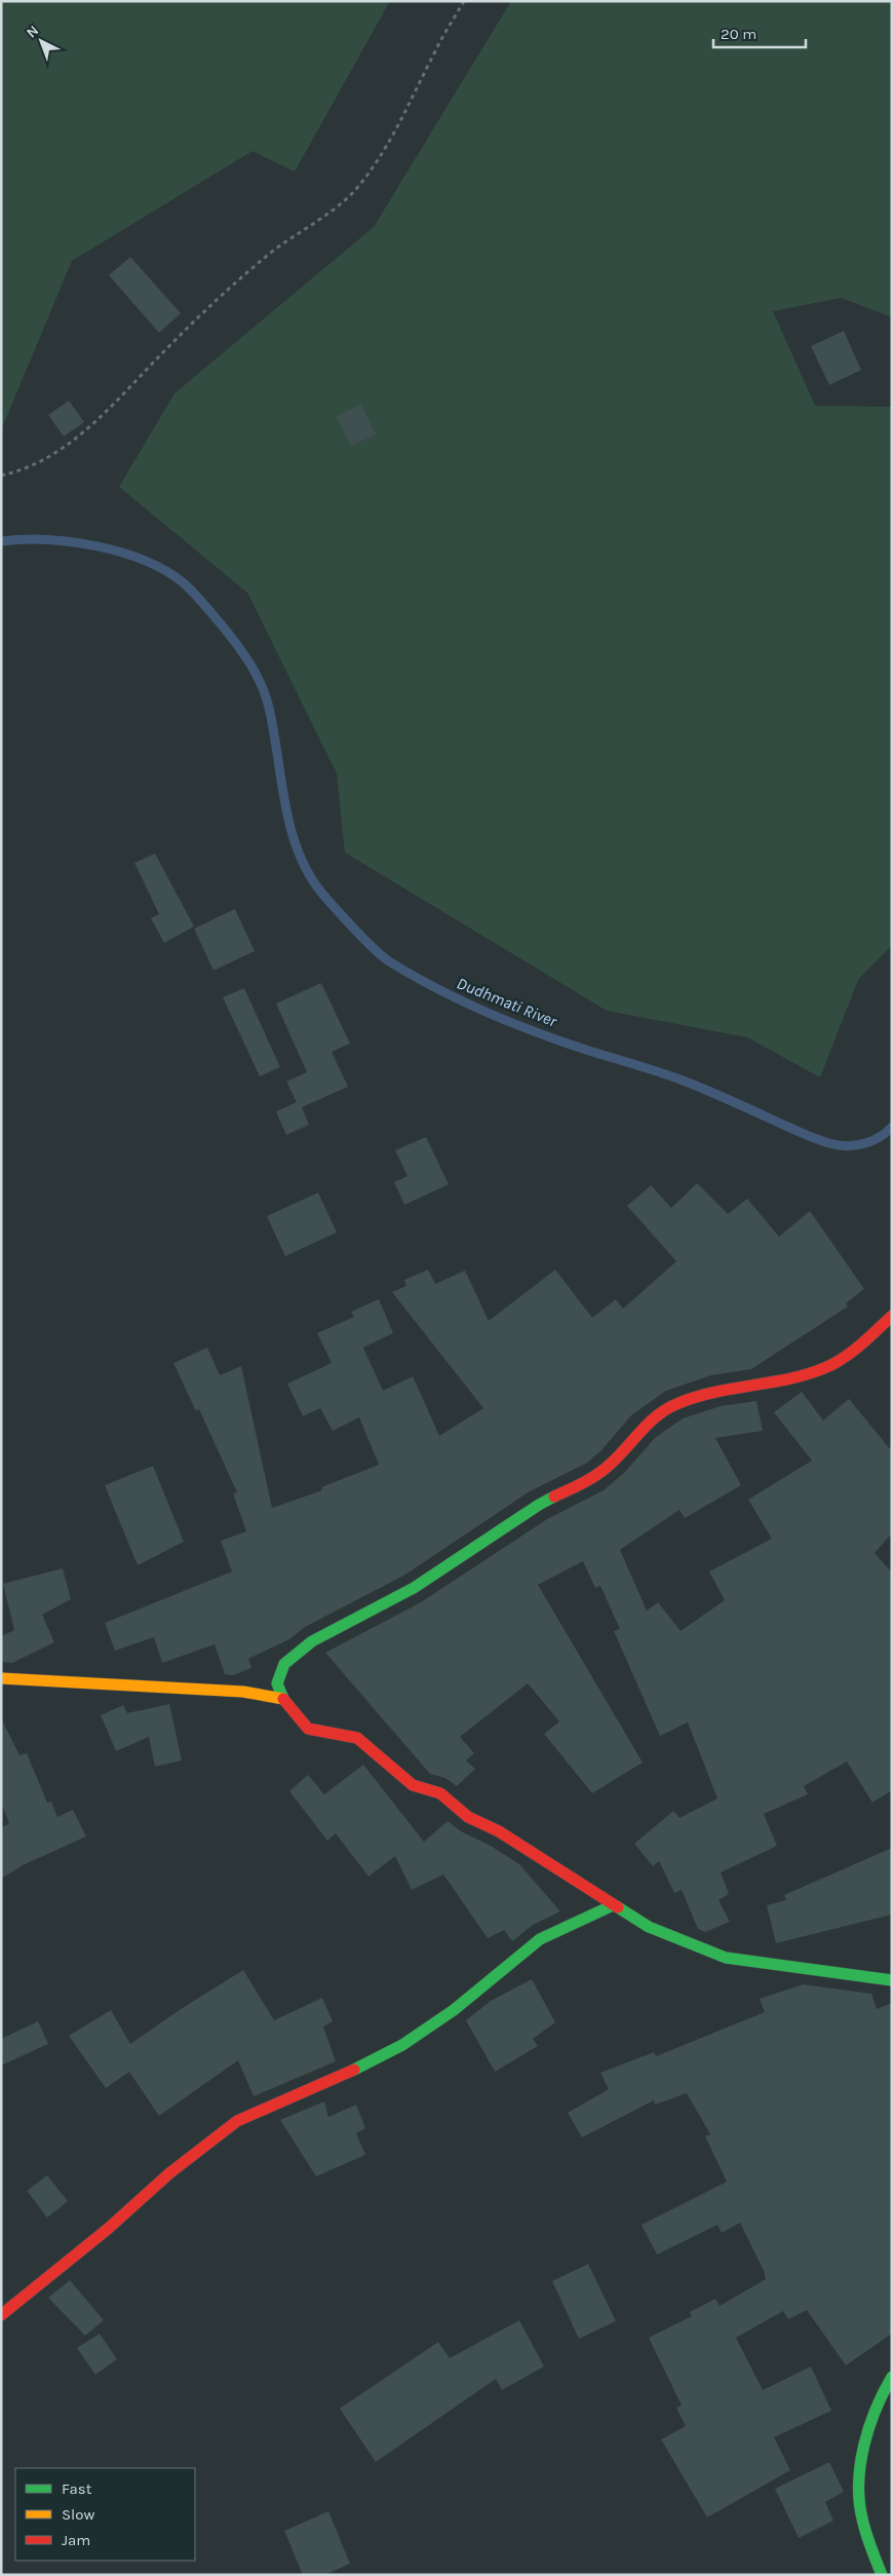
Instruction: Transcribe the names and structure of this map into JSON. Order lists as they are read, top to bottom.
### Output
{
  "water": ["Dudhmati River"],
  "legend": ["Fast", "Slow", "Jam"],
  "scale_bar": "20 m",
  "north": "top left"
}
